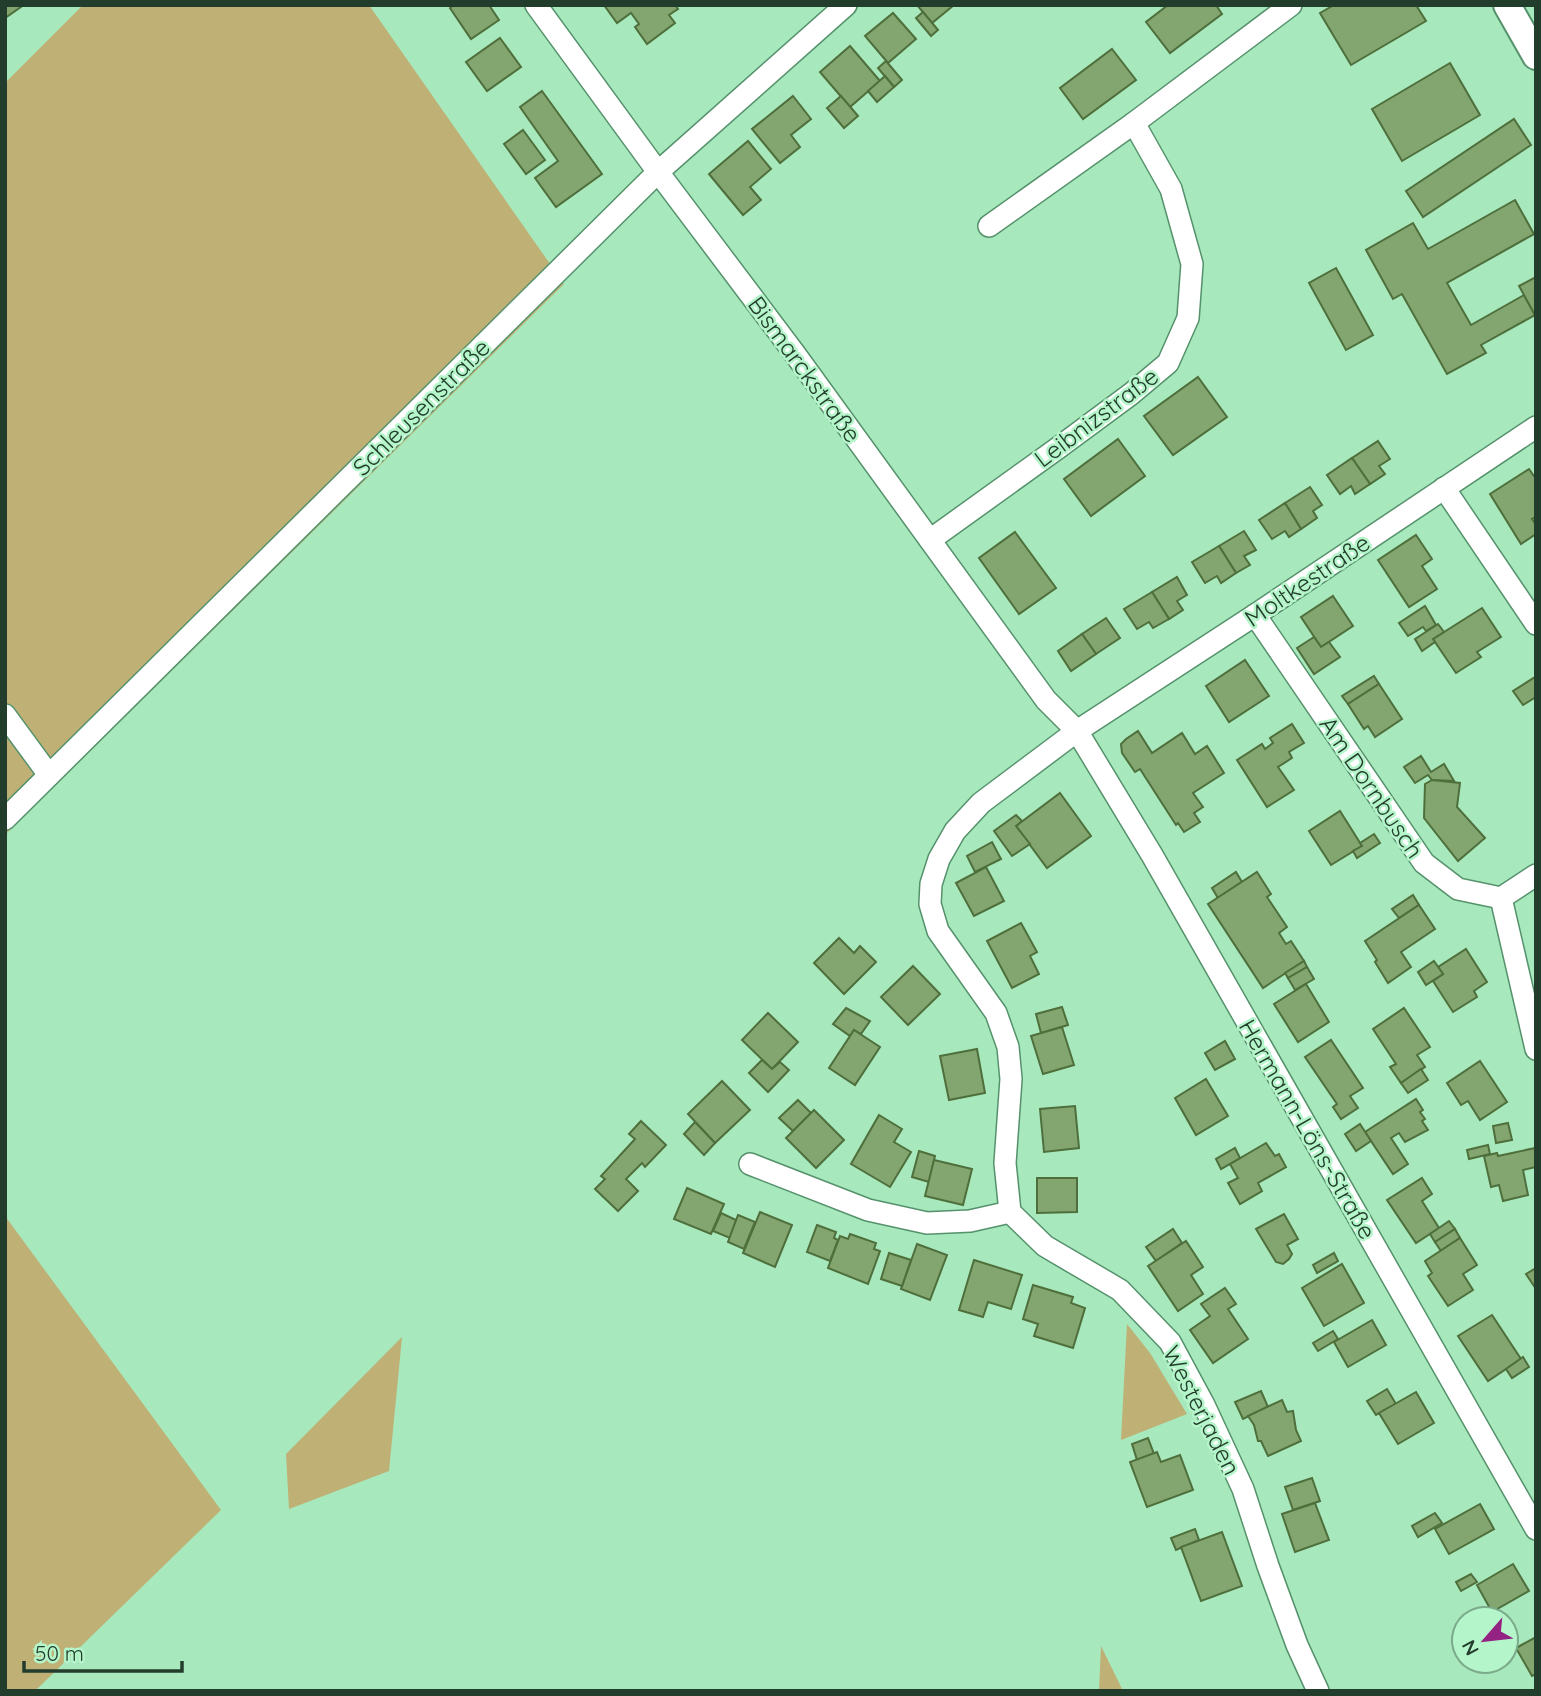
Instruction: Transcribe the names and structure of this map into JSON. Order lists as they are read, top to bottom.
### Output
{
  "streets": {
    "street": [
      "Bismarckstraße",
      "Schleusenstraße",
      "Leibnizstraße",
      "Moltkestraße",
      "Am Dornbusch",
      "Hermann-Löns-Straße",
      "Westerjaden"
    ]
  },
  "crossings": [
    ["Bismarckstraße", "Schleusenstraße"],
    ["Bismarckstraße", "Leibnizstraße"],
    ["Bismarckstraße", "Moltkestraße"],
    ["Bismarckstraße", "Hermann-Löns-Straße"],
    ["Moltkestraße", "Am Dornbusch"],
    ["Moltkestraße", "Hermann-Löns-Straße"]
  ],
  "scale_bar": "50 m",
  "north": "bottom left"
}
